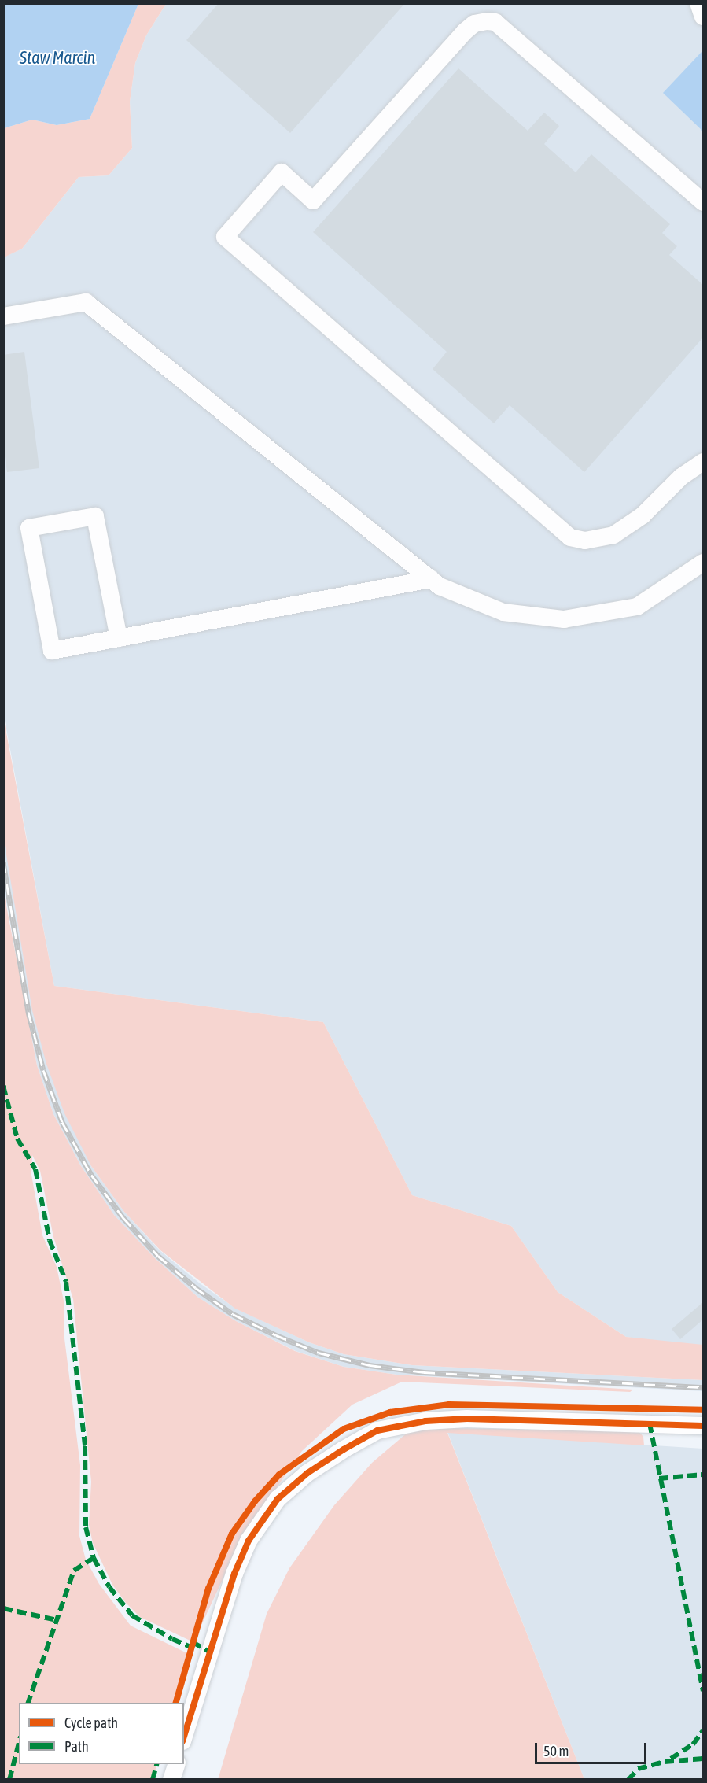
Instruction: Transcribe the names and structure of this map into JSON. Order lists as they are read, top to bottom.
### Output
{
  "water": ["Staw Marcin"],
  "legend": ["Cycle path", "Path"],
  "scale_bar": "50 m"
}
